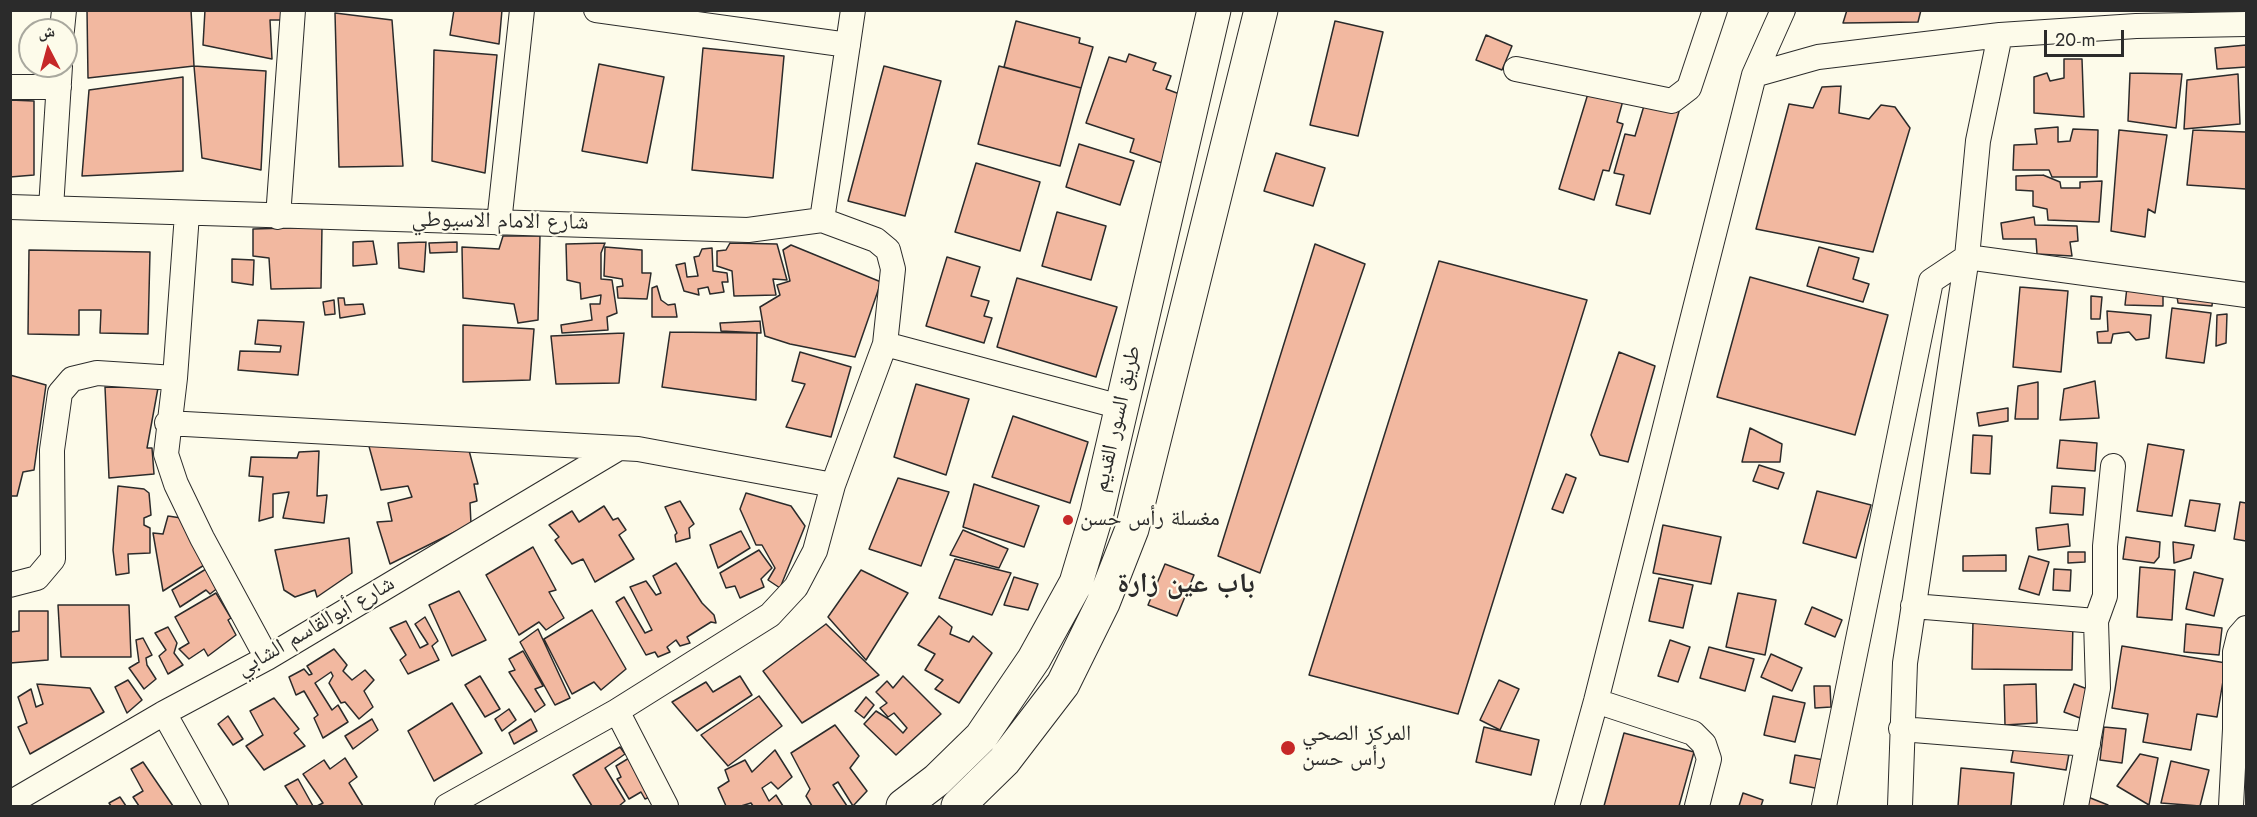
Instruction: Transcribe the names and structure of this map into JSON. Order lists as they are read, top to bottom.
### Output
{
  "streets": {
    "main road": ["طريق السور القديم"],
    "street": ["شارع الامام الاسيوطي", "شارع أبوالقاسم الشابي"]
  },
  "districts": ["باب عين زارة"],
  "places": ["مغسلة رأس حسن", "المركز الصحي رأس حسن"],
  "scale_bar": "20 m",
  "north": "top"
}
